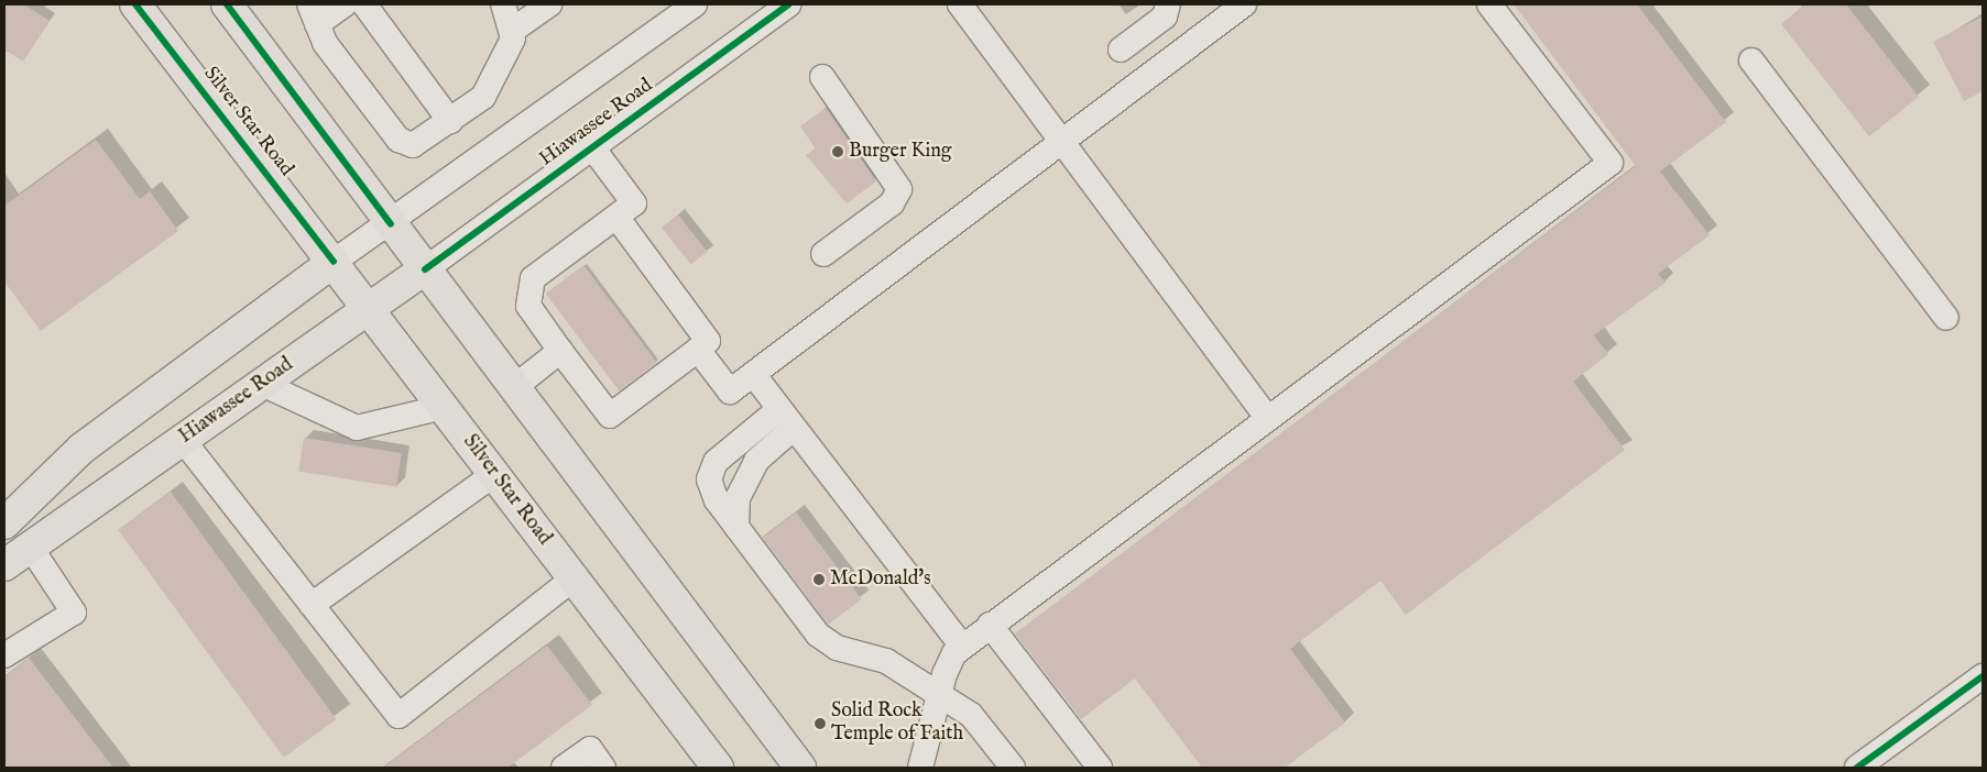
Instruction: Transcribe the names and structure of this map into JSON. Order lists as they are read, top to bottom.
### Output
{
  "streets": {
    "main road": ["Silver Star Road", "Hiawassee Road"]
  },
  "crossings": [
    ["Silver Star Road", "Hiawassee Road"]
  ],
  "places": ["Burger King", "McDonald's", "Solid Rock Temple of Faith"]
}
